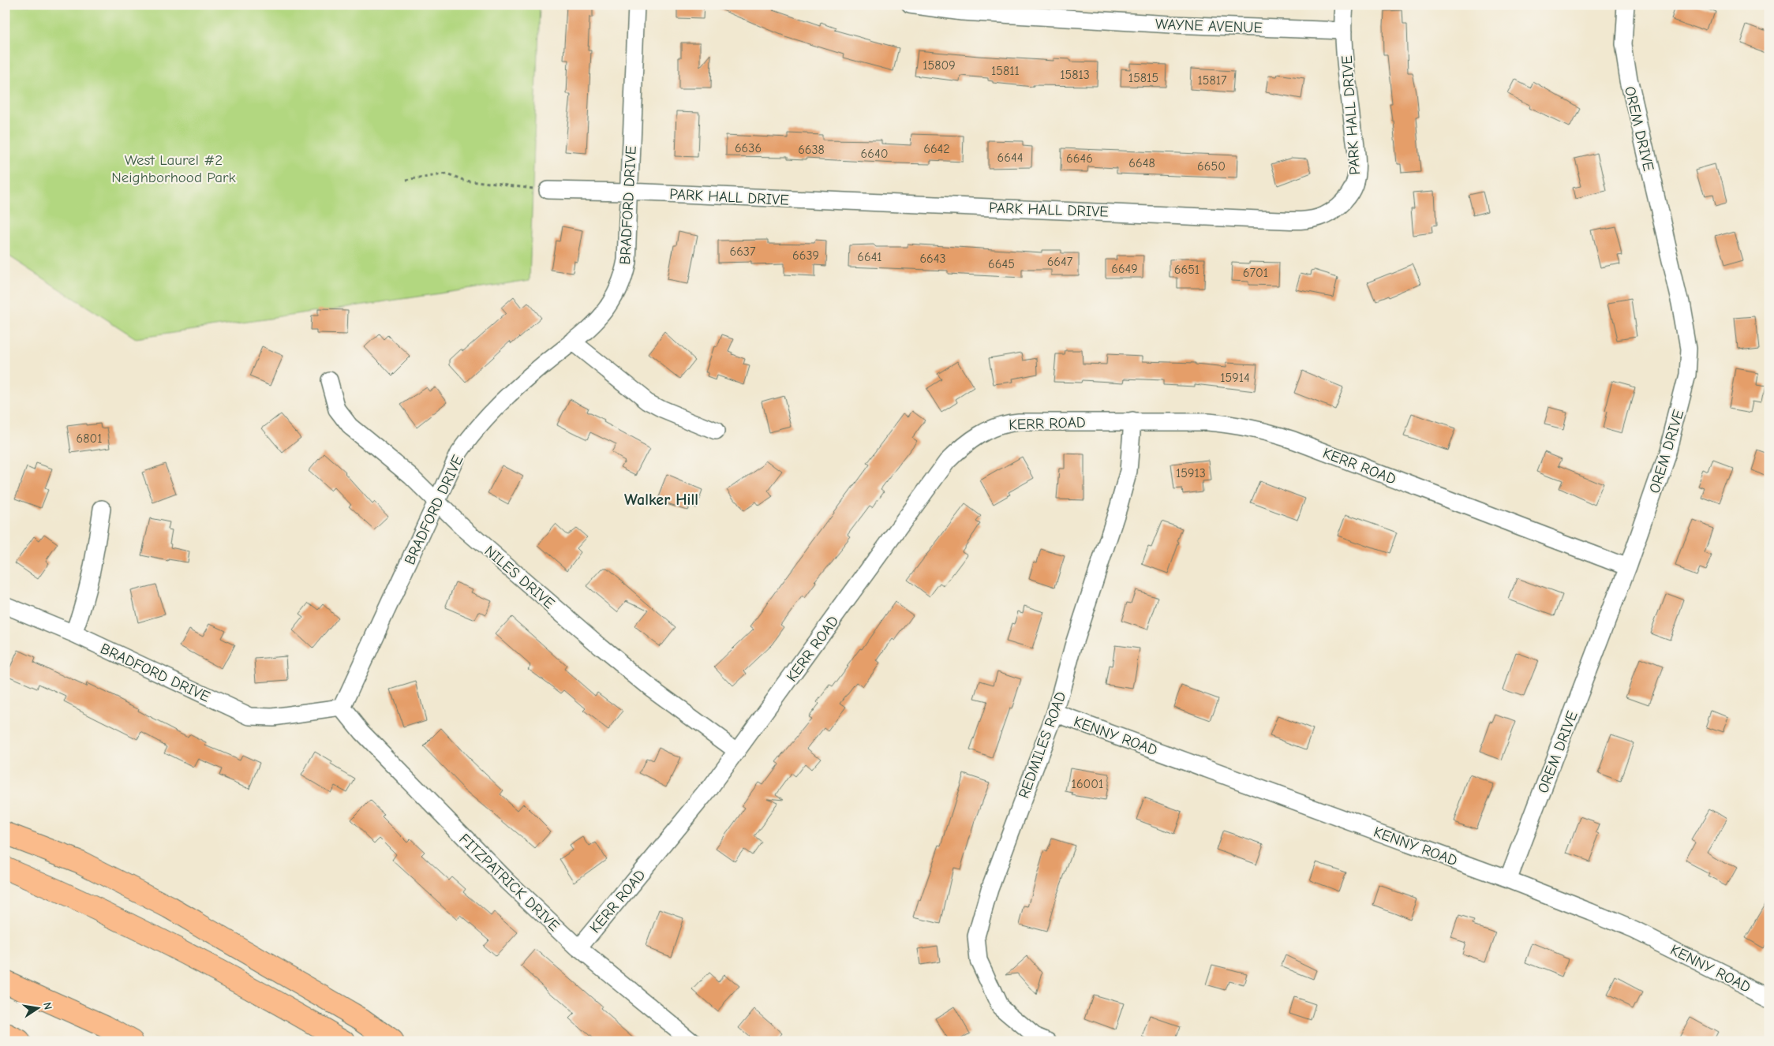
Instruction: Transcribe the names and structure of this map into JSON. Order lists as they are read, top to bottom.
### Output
{
  "streets": {
    "street": [
      "WAYNE AVENUE",
      "PARK HALL DRIVE",
      "OREM DRIVE",
      "BRADFORD DRIVE",
      "KERR ROAD",
      "NILES DRIVE",
      "KENNY ROAD",
      "REDMILES ROAD",
      "FITZPATRICK DRIVE"
    ]
  },
  "crossings": [
    ["WAYNE AVENUE", "PARK HALL DRIVE"],
    ["PARK HALL DRIVE", "BRADFORD DRIVE"],
    ["OREM DRIVE", "KERR ROAD"],
    ["OREM DRIVE", "KENNY ROAD"],
    ["BRADFORD DRIVE", "NILES DRIVE"],
    ["BRADFORD DRIVE", "FITZPATRICK DRIVE"],
    ["KERR ROAD", "NILES DRIVE"],
    ["KERR ROAD", "REDMILES ROAD"],
    ["KERR ROAD", "FITZPATRICK DRIVE"],
    ["KENNY ROAD", "REDMILES ROAD"]
  ],
  "districts": ["Walker Hill"],
  "parks": ["West Laurel #2 Neighborhood Park"],
  "house_numbers": [
    "15809",
    "15811",
    "15813",
    "15815",
    "15817",
    "6636",
    "6642",
    "6638",
    "6640",
    "6644",
    "6646",
    "6648",
    "6650",
    "6637",
    "6639",
    "6641",
    "6643",
    "6647",
    "6645",
    "6649",
    "6651",
    "6701",
    "15914",
    "6801",
    "15913",
    "16001"
  ],
  "north": "right"
}
